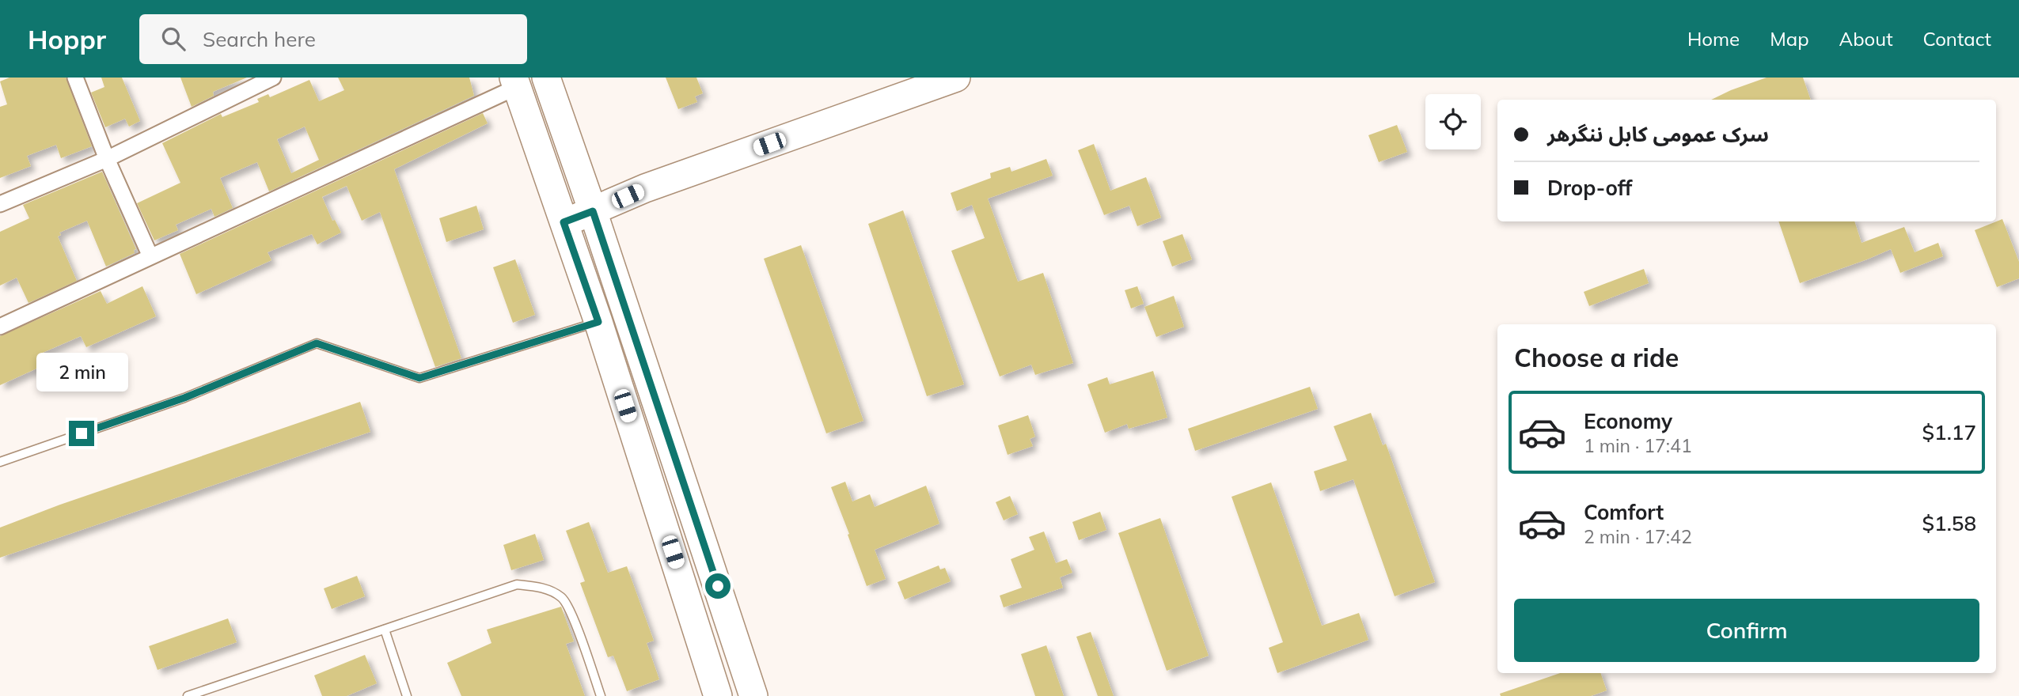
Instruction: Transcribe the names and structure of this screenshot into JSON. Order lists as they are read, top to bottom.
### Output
{
  "page": {
    "header": "Hoppr",
    "search": "Search here",
    "nav": [
      "Home",
      "Map",
      "About",
      "Contact"
    ],
    "banner": ["سرک عمومی کابل ننگرهر", "Drop-off"],
    "heading": "Choose a ride",
    "bubble": "2 min",
    "list": [
      {
        "name": "Economy",
        "note": "1 min · 17:41",
        "value": "$1.17"
      },
      {
        "name": "Comfort",
        "note": "2 min · 17:42",
        "value": "$1.58"
      }
    ],
    "buttons": "Confirm"
  }
}
